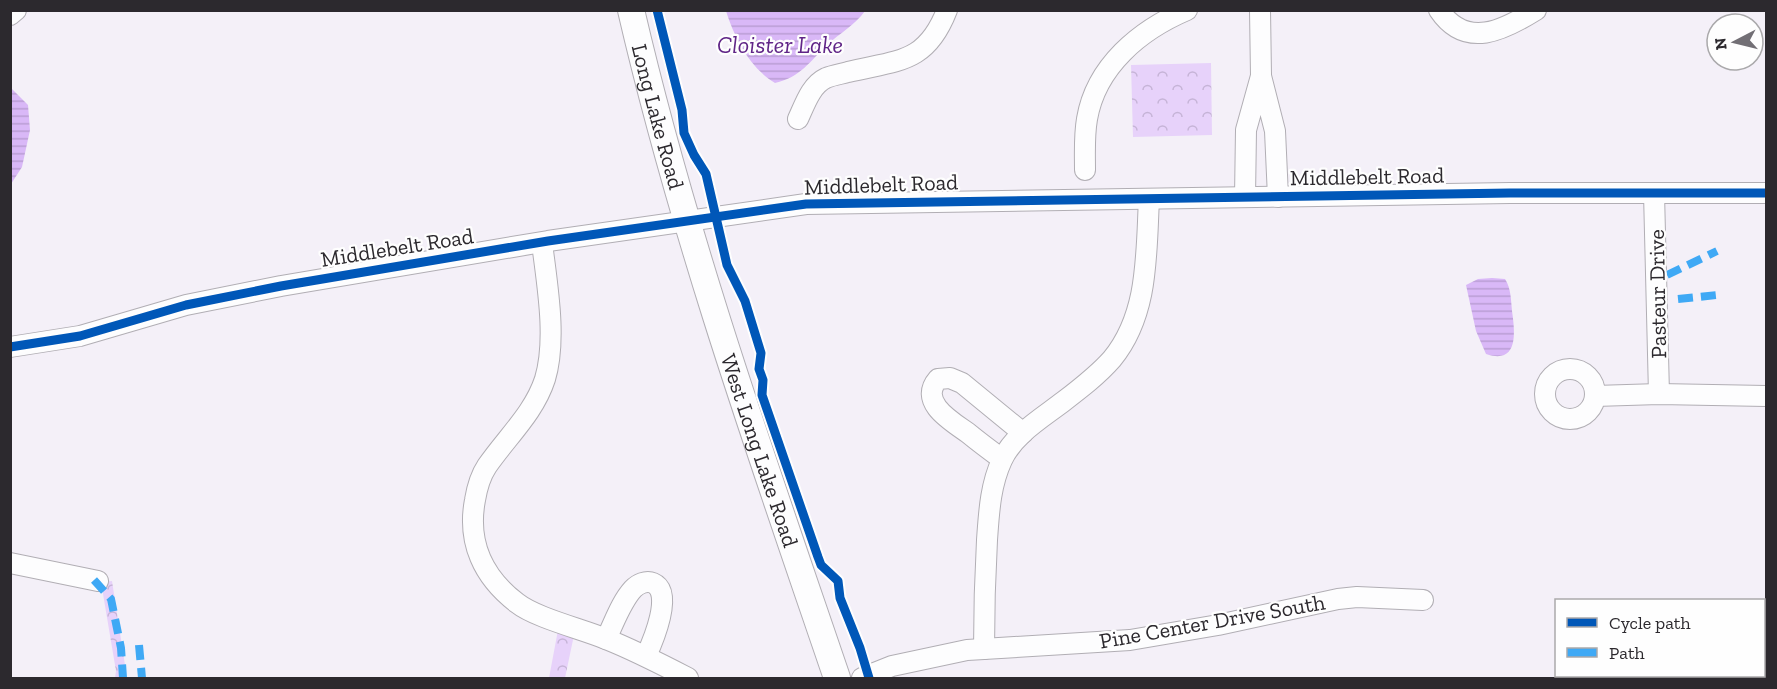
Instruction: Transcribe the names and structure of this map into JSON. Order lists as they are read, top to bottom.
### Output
{
  "streets": {
    "main road": ["Long Lake Road", "West Long Lake Road"],
    "street": ["Middlebelt Road", "Pasteur Drive", "Pine Center Drive South"]
  },
  "crossings": [
    ["Long Lake Road", "Middlebelt Road"],
    ["Long Lake Road", "West Long Lake Road"],
    ["Middlebelt Road", "Pasteur Drive"],
    ["Middlebelt Road", "West Long Lake Road"]
  ],
  "water": ["Cloister Lake"],
  "legend": ["Cycle path", "Path"],
  "north": "left"
}
